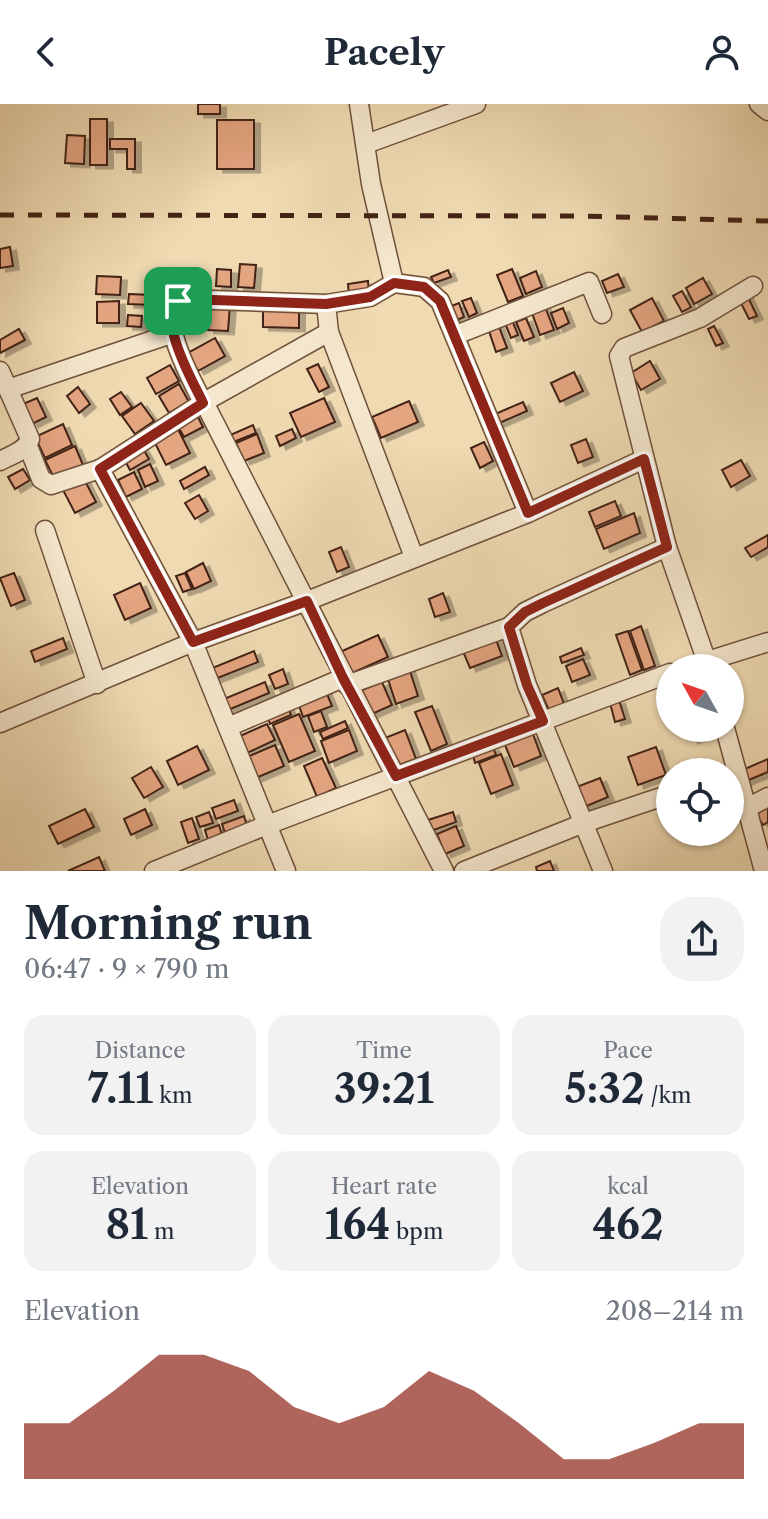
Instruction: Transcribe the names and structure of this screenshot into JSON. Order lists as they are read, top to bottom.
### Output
{
  "north": "top left",
  "page": {
    "header": "Pacely",
    "heading": ["Morning run", "06:47 · 9 × 790 m"],
    "stats": [
      ["Distance", "7.11 km"],
      ["Time", "39:21"],
      ["Pace", "5:32 /km"],
      ["Elevation", "81 m"],
      ["Heart rate", "164 bpm"],
      ["kcal", "462"]
    ],
    "chart": ["Elevation", "208–214 m"]
  }
}
